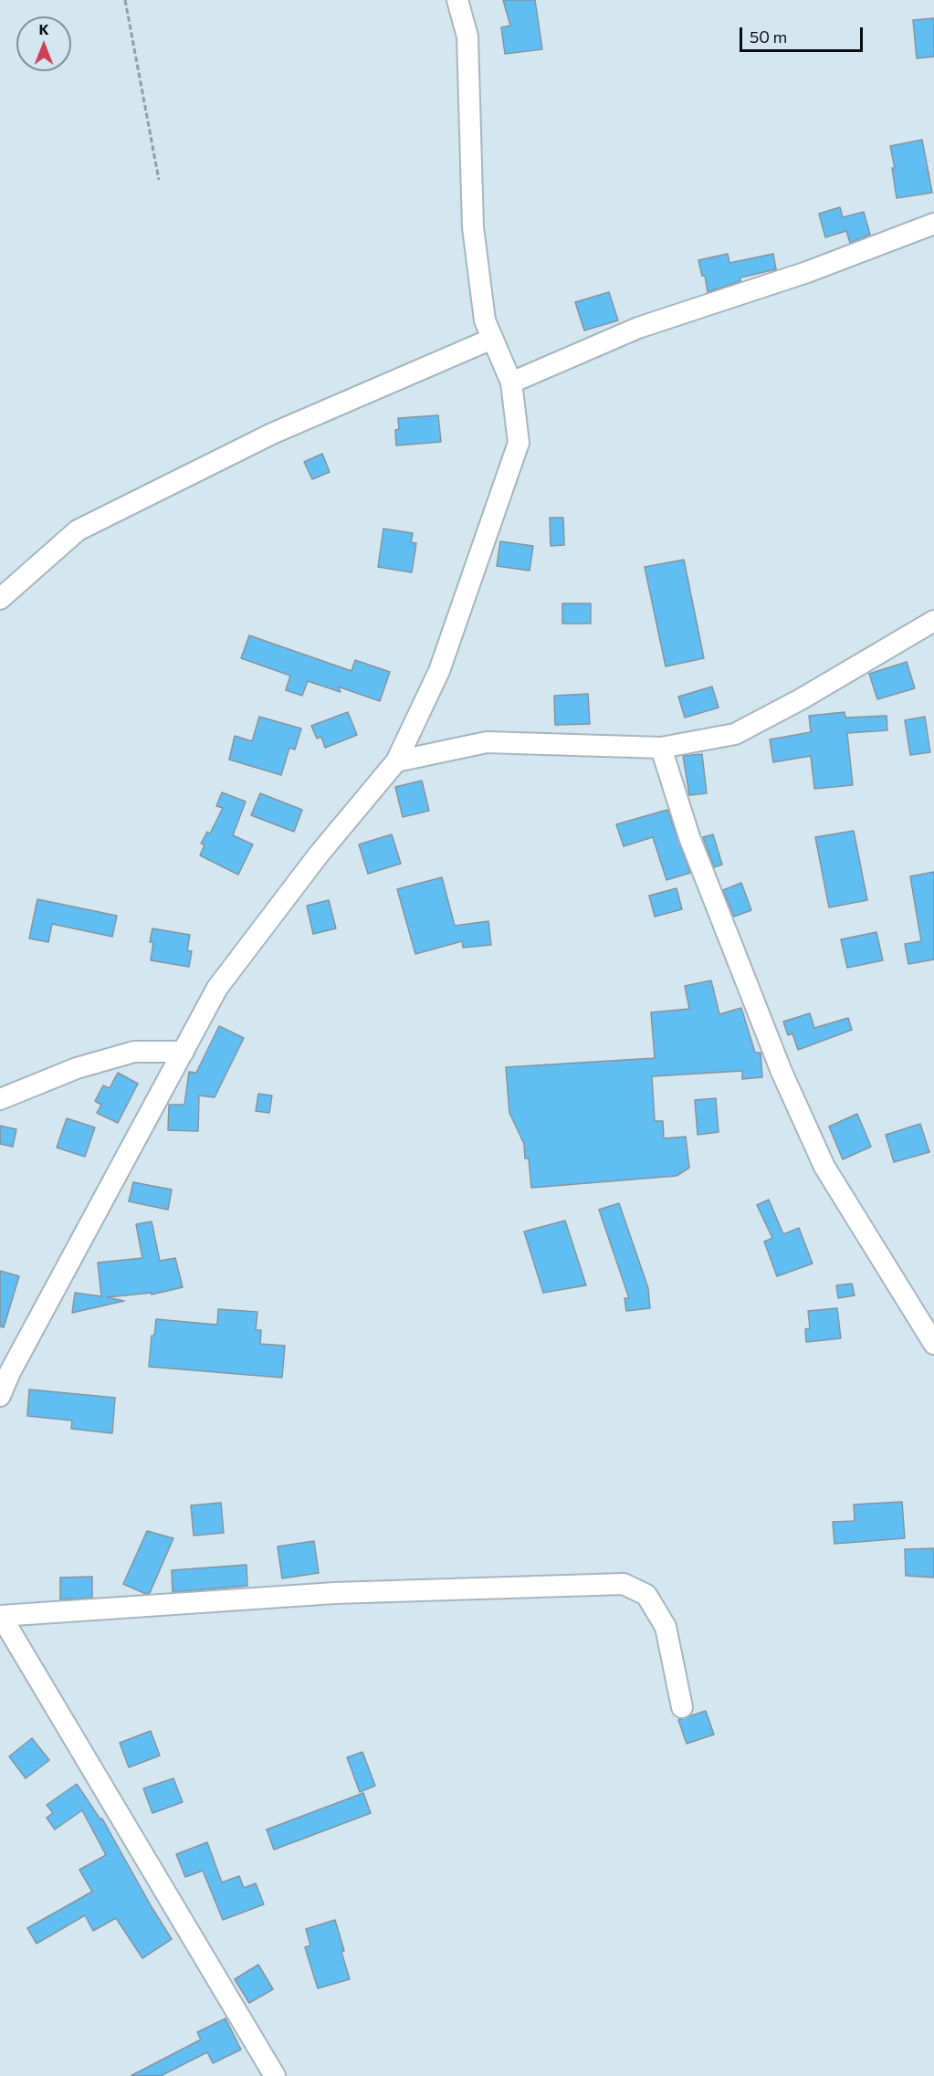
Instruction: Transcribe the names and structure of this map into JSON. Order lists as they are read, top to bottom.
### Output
{
  "scale_bar": "50 m",
  "north": "top"
}
